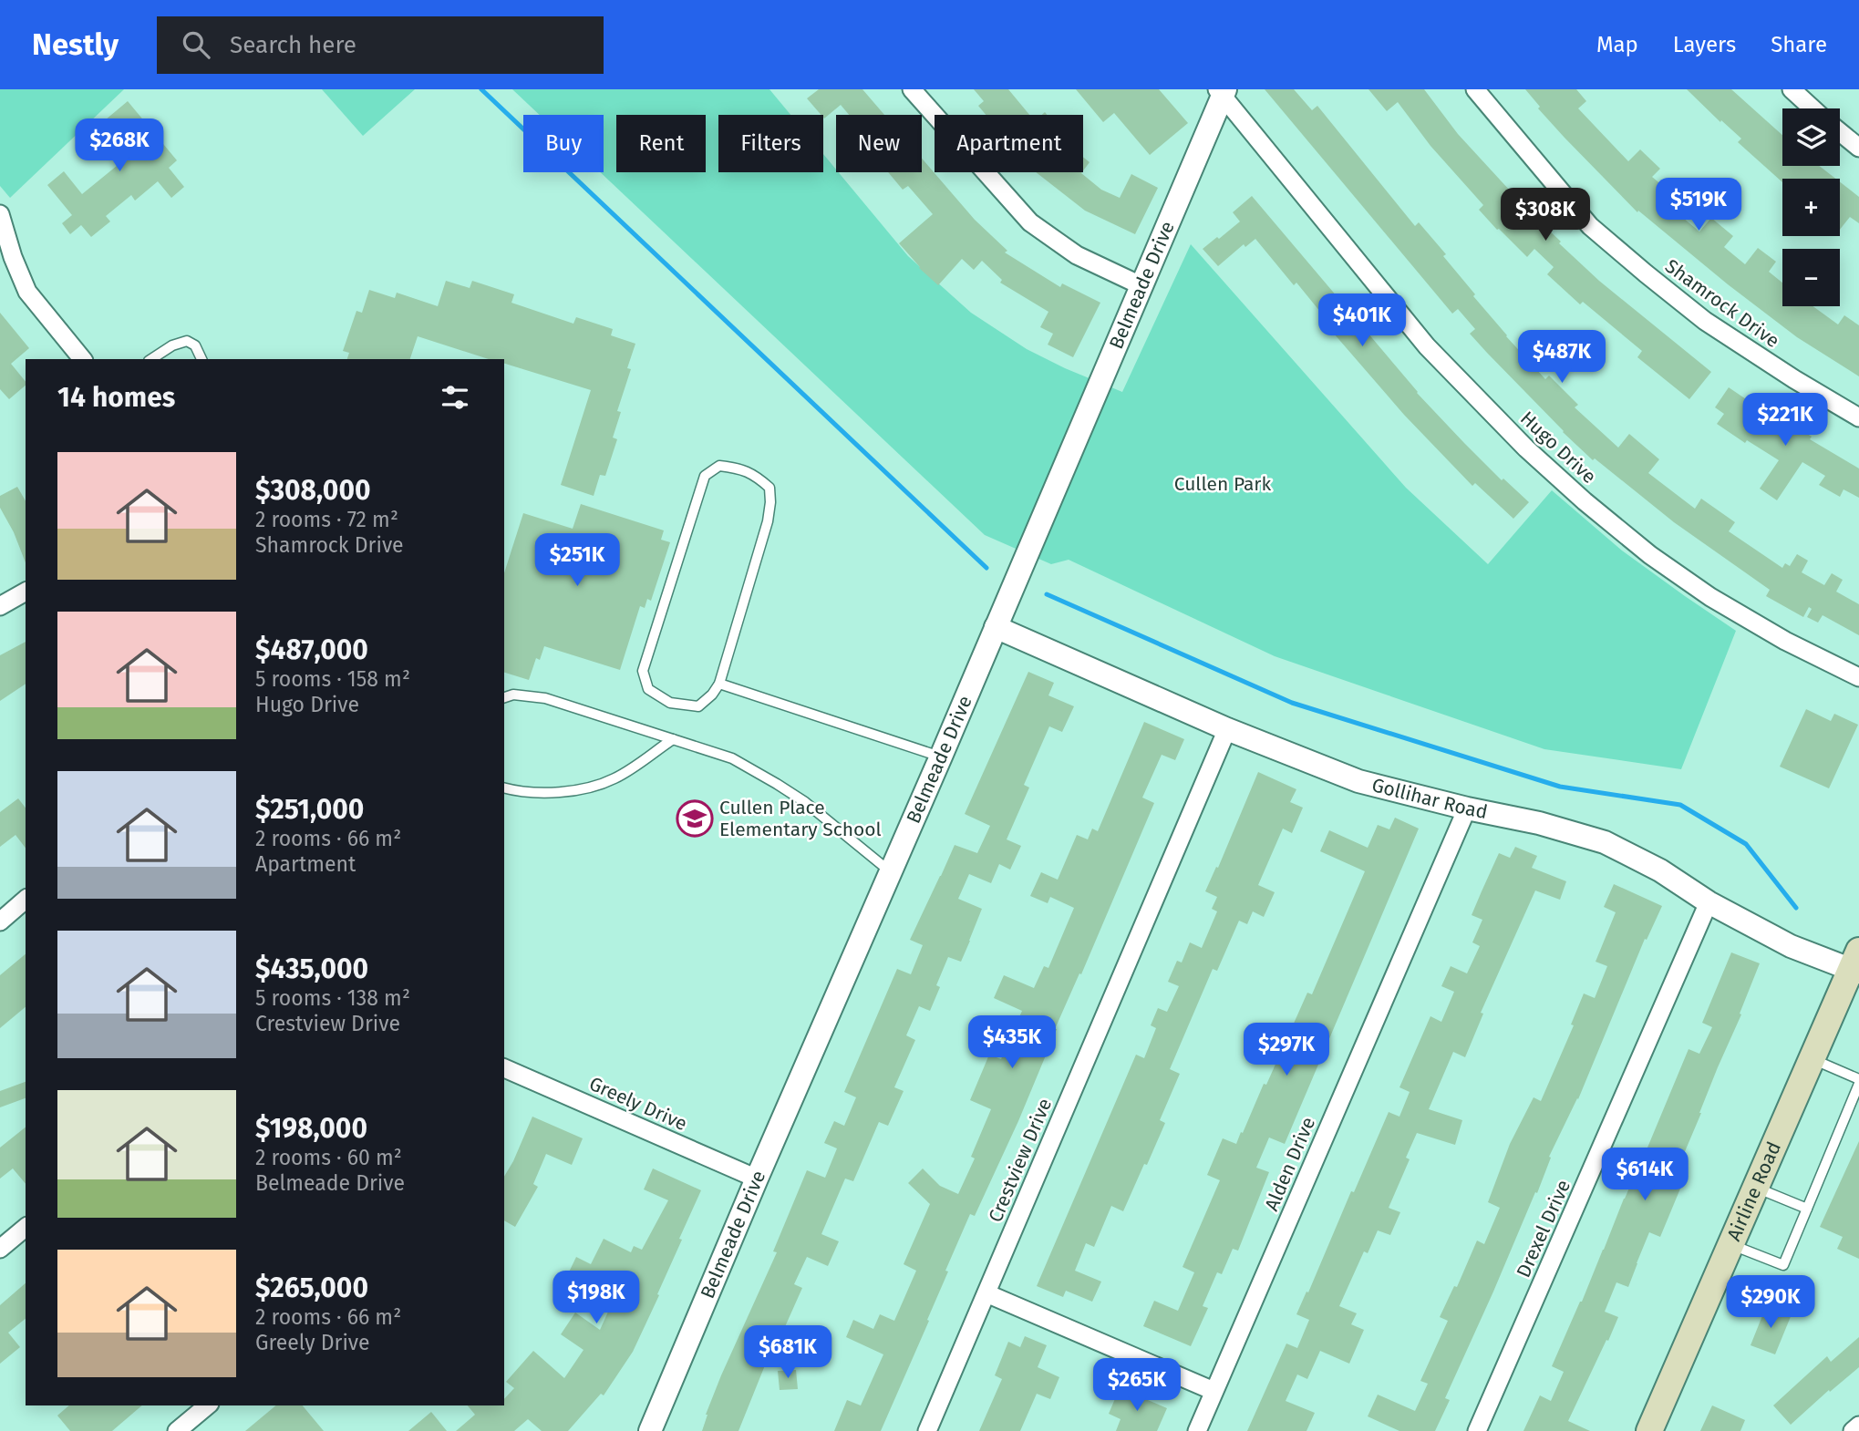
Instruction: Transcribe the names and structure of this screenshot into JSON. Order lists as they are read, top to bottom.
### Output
{
  "streets": {
    "main road": ["Airline Road"],
    "street": [
      "Belmeade Drive",
      "Shamrock Drive",
      "Hugo Drive",
      "Gollihar Road",
      "Greely Drive",
      "Crestview Drive",
      "Alden Drive",
      "Drexel Drive"
    ]
  },
  "crossings": [
    ["Belmeade Drive", "Hugo Drive"],
    ["Belmeade Drive", "Gollihar Road"],
    ["Belmeade Drive", "Greely Drive"],
    ["Gollihar Road", "Crestview Drive"],
    ["Gollihar Road", "Alden Drive"],
    ["Gollihar Road", "Airline Road"],
    ["Gollihar Road", "Drexel Drive"]
  ],
  "parks": ["Cullen Park"],
  "places": {
    "school or university": ["Cullen Place Elementary School"]
  },
  "page": {
    "header": "Nestly",
    "search": "Search here",
    "nav": ["Map", "Layers", "Share"],
    "map_buttons": ["+", "−"],
    "chip": [
      "Buy",
      "Rent",
      "Filters",
      "New",
      "Apartment"
    ],
    "price": [
      "$268K",
      "$519K",
      "$308K",
      "$401K",
      "$487K",
      "$221K",
      "$251K",
      "$435K",
      "$297K",
      "$614K",
      "$198K",
      "$290K",
      "$681K",
      "$265K"
    ],
    "heading": "14 homes",
    "list": [
      {
        "name": "$308,000",
        "note": "2 rooms · 72 m² · Shamrock Drive"
      },
      {
        "name": "$487,000",
        "note": "5 rooms · 158 m² · Hugo Drive"
      },
      {
        "name": "$251,000",
        "note": "2 rooms · 66 m² · Apartment"
      },
      {
        "name": "$435,000",
        "note": "5 rooms · 138 m² · Crestview Drive"
      },
      {
        "name": "$198,000",
        "note": "2 rooms · 60 m² · Belmeade Drive"
      },
      {
        "name": "$265,000",
        "note": "2 rooms · 66 m² · Greely Drive"
      }
    ]
  }
}
